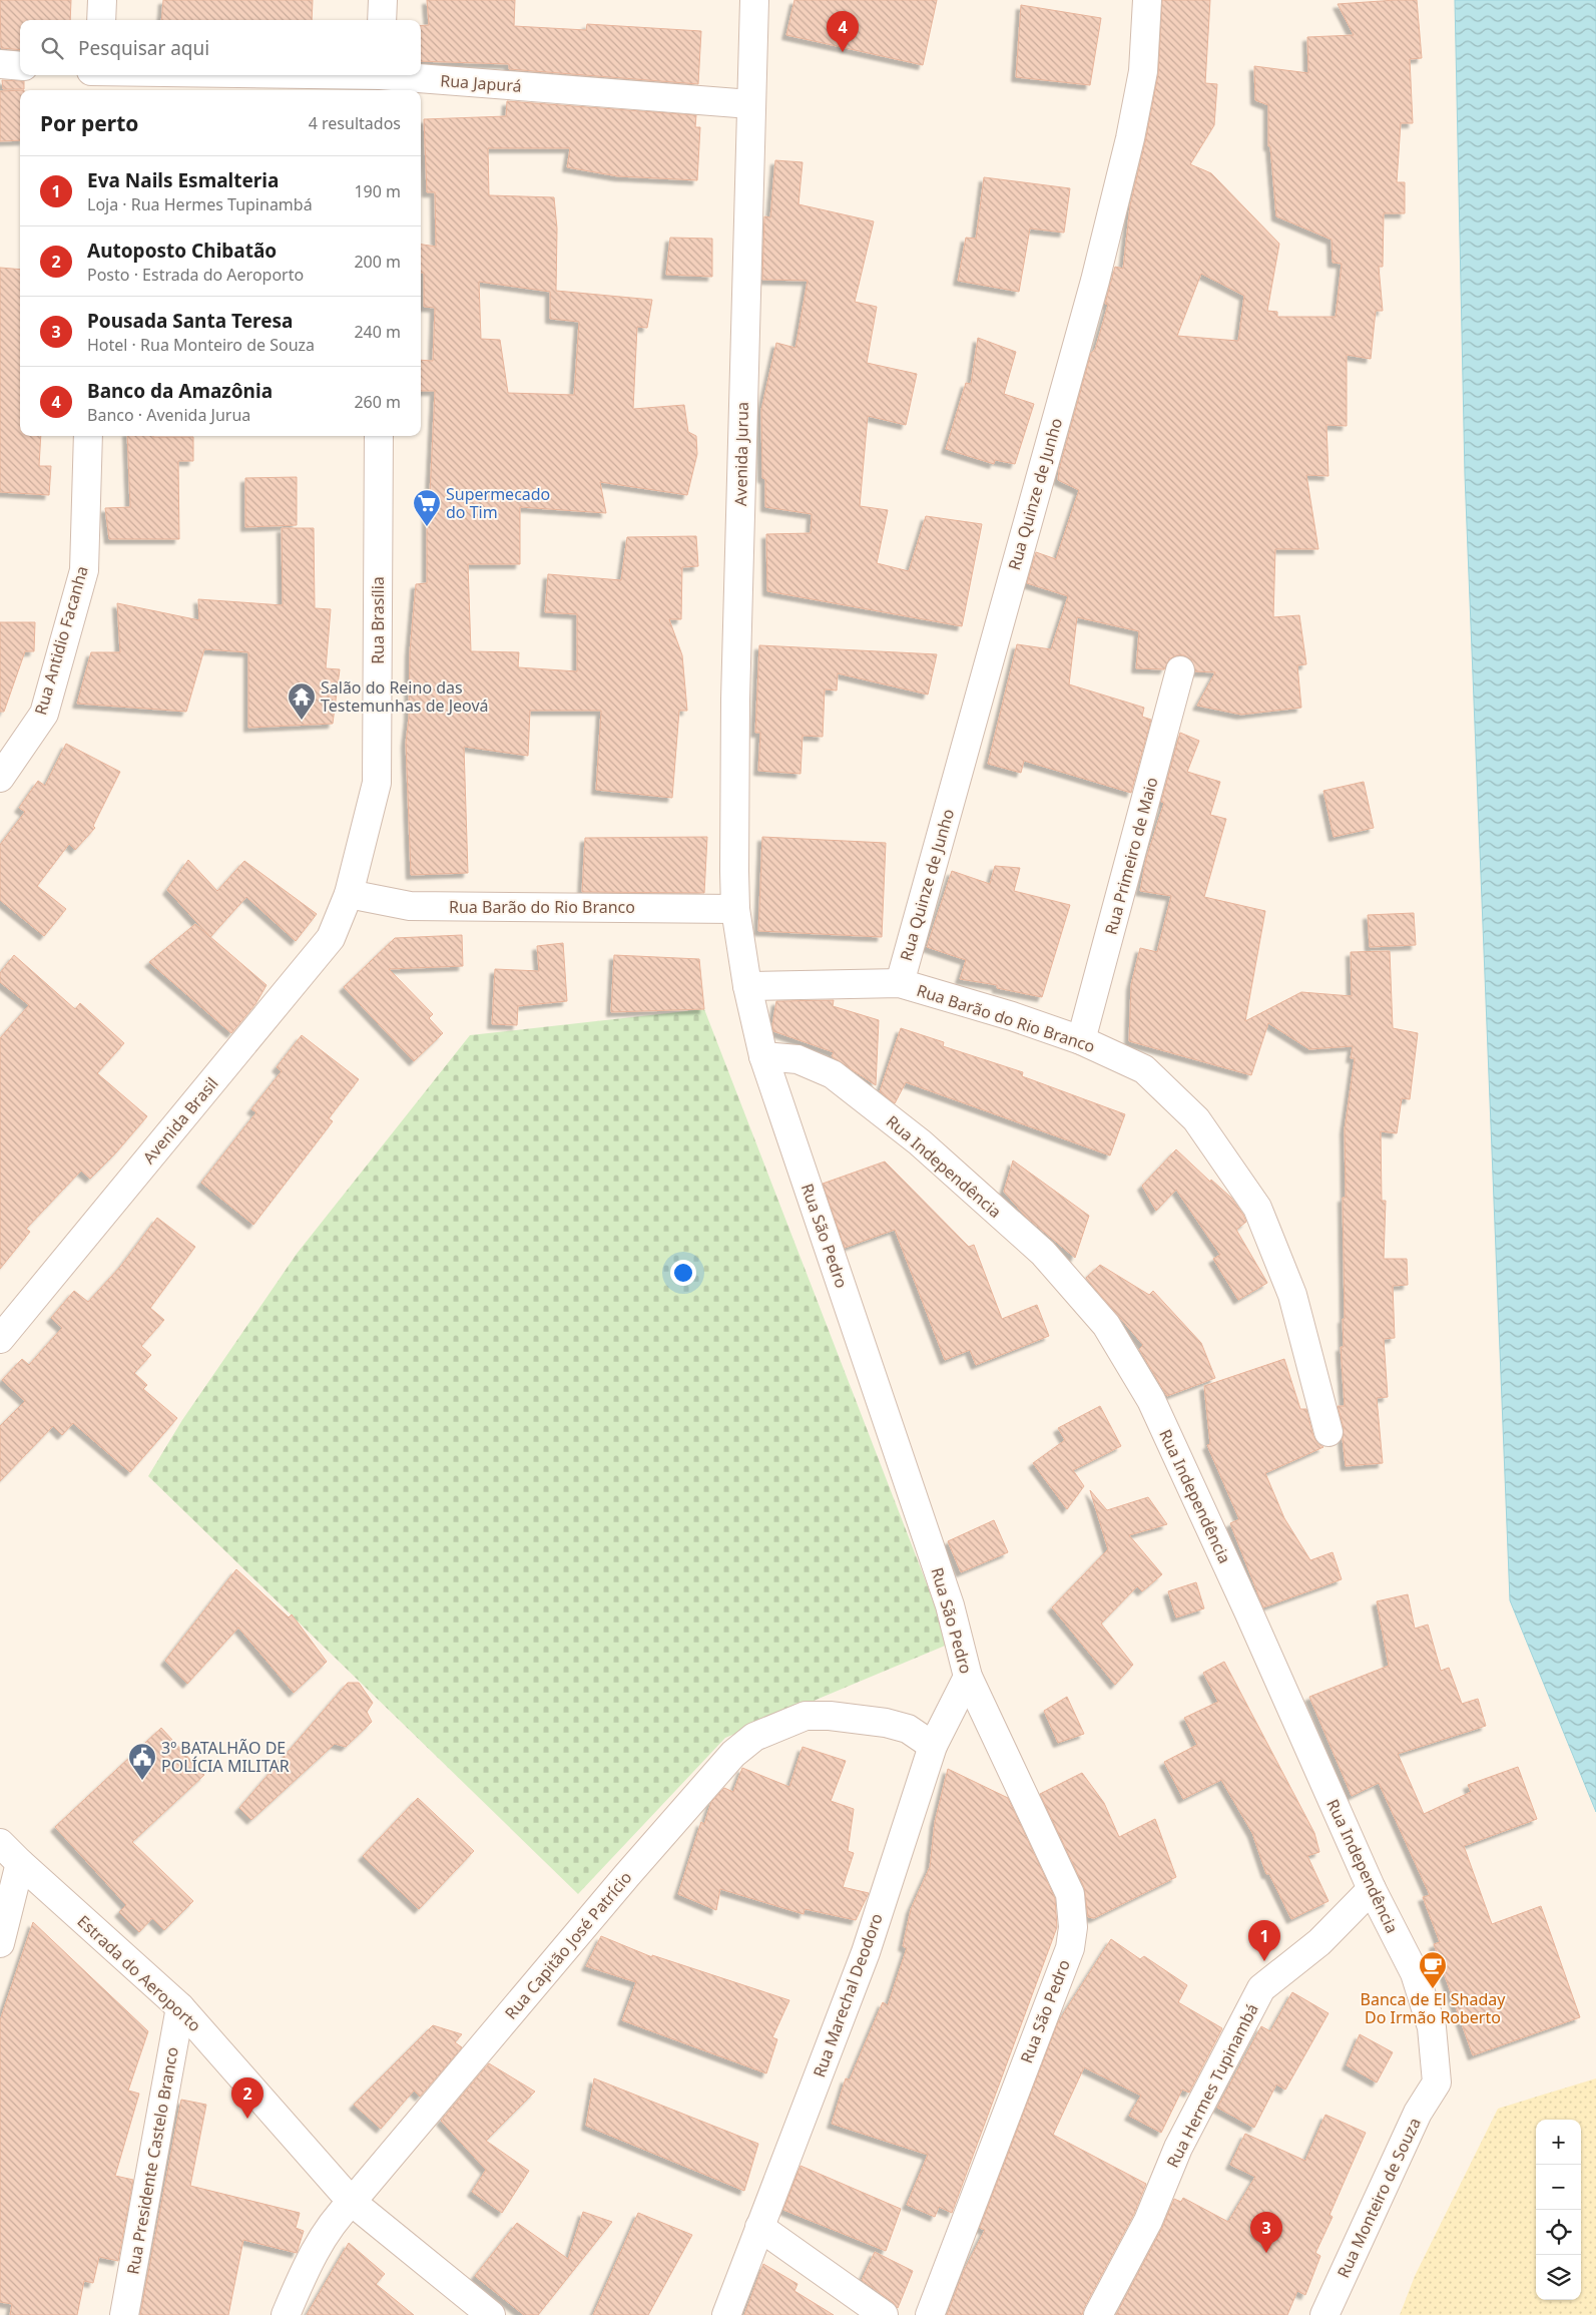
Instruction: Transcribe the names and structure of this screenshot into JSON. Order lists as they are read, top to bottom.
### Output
{
  "streets": {
    "street": [
      "Rua Japurá",
      "Avenida Jurua",
      "Rua Quinze de Junho",
      "Rua Brasília",
      "Rua Antidio Facanha",
      "Rua Primeiro de Maio",
      "Rua Barão do Rio Branco",
      "Avenida Brasil",
      "Rua Independência",
      "Rua São Pedro",
      "Rua Capitão José Patrício",
      "Estrada do Aeroporto",
      "Rua Marechal Deodoro",
      "Rua Hermes Tupinambá",
      "Rua Presidente Castelo Branco",
      "Rua Monteiro de Souza"
    ]
  },
  "crossings": [
    ["Rua Japurá", "Avenida Jurua"],
    ["Avenida Jurua", "Rua Barão do Rio Branco"],
    ["Avenida Jurua", "Rua São Pedro"],
    ["Rua Quinze de Junho", "Rua Barão do Rio Branco"],
    ["Rua Brasília", "Rua Barão do Rio Branco"],
    ["Rua Brasília", "Avenida Brasil"],
    ["Rua Primeiro de Maio", "Rua Barão do Rio Branco"],
    ["Rua Barão do Rio Branco", "Avenida Brasil"],
    ["Rua Barão do Rio Branco", "Rua São Pedro"],
    ["Rua Independência", "Rua São Pedro"],
    ["Rua Independência", "Rua Hermes Tupinambá"],
    ["Rua Independência", "Rua Monteiro de Souza"],
    ["Rua São Pedro", "Rua Marechal Deodoro"],
    ["Rua Capitão José Patrício", "Estrada do Aeroporto"],
    ["Rua Capitão José Patrício", "Rua Marechal Deodoro"],
    ["Estrada do Aeroporto", "Rua Presidente Castelo Branco"]
  ],
  "places": {
    "supermarket": ["Supermecado do Tim"],
    "temple": ["Salão do Reino das Testemunhas de Jeová"],
    "public building": ["3º BATALHÃO DE POLÍCIA MILITAR"],
    "cafe": ["Banca de El Shaday Do Irmão Roberto"]
  },
  "page": {
    "pins": [
      "4",
      "1",
      "2",
      "3"
    ],
    "search": "Pesquisar aqui",
    "heading": ["Por perto", "4 resultados"],
    "list": [
      {
        "mark": "1",
        "name": "Eva Nails Esmalteria",
        "note": "Loja · Rua Hermes Tupinambá",
        "value": "190 m"
      },
      {
        "mark": "2",
        "name": "Autoposto Chibatão",
        "note": "Posto · Estrada do Aeroporto",
        "value": "200 m"
      },
      {
        "mark": "3",
        "name": "Pousada Santa Teresa",
        "note": "Hotel · Rua Monteiro de Souza",
        "value": "240 m"
      },
      {
        "mark": "4",
        "name": "Banco da Amazônia",
        "note": "Banco · Avenida Jurua",
        "value": "260 m"
      }
    ],
    "map_buttons": ["+", "−"]
  }
}
